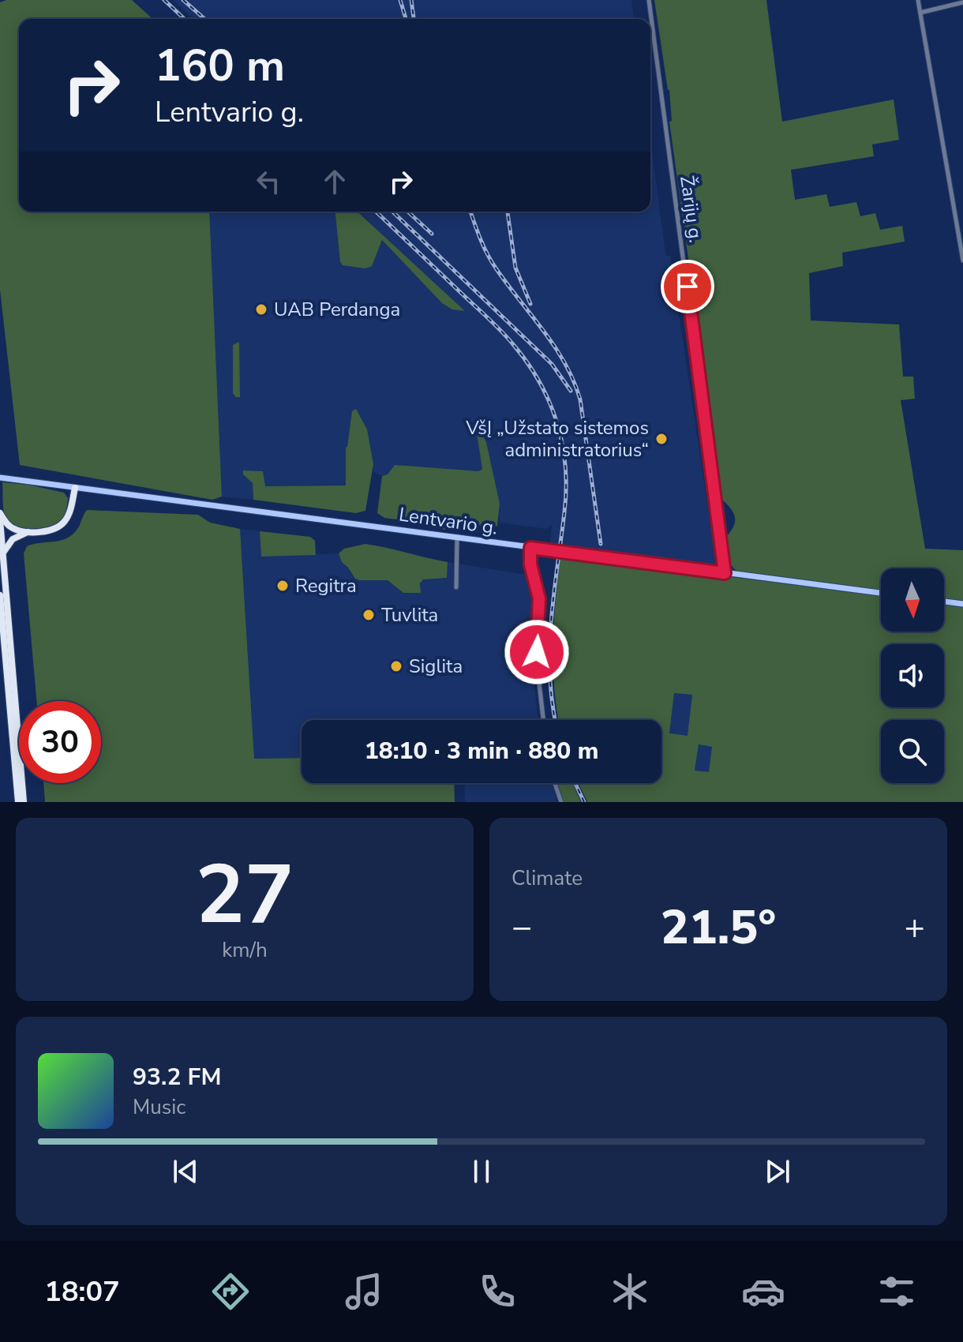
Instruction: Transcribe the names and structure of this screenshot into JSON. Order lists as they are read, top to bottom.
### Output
{
  "streets": {
    "main road": ["Lentvario g."],
    "street": ["Žarijų g."]
  },
  "crossings": [
    ["Žarijų g.", "Lentvario g."]
  ],
  "places": [
    "UAB Perdanga",
    "VšĮ „Užstato sistemos administratorius“",
    "Regitra",
    "Tuvlita",
    "Siglita"
  ],
  "north": "bottom",
  "page": {
    "turn": ["160 m", "Lentvario g."],
    "limit": "30",
    "trip": "18:10 · 3 min · 880 m",
    "tile": [
      ["27", "km/h"],
      "Climate"
    ],
    "heat": ["−", "21.5°", "+"],
    "song": ["93.2 FM", "Music"],
    "tabs": "18:07"
  }
}
